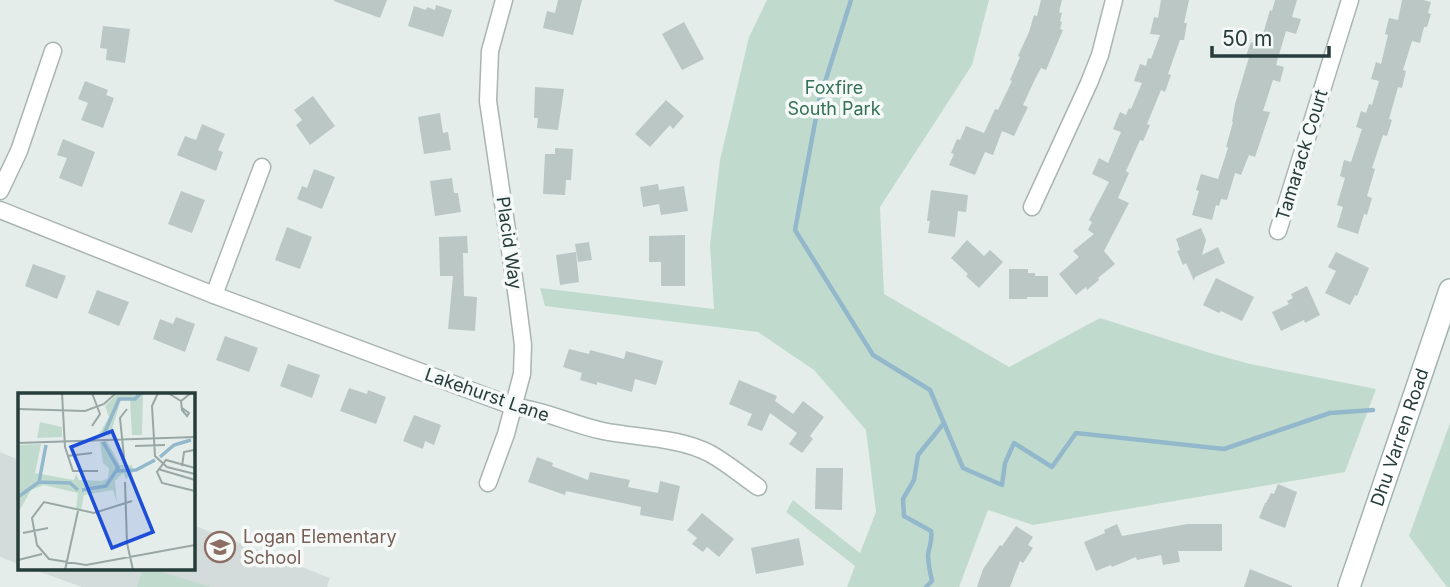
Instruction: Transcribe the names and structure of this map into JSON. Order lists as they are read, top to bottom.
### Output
{
  "streets": {
    "main road": ["Dhu Varren Road"],
    "street": ["Tamarack Court", "Placid Way", "Lakehurst Lane"]
  },
  "crossings": [
    ["Placid Way", "Lakehurst Lane"]
  ],
  "parks": ["Foxfire South Park"],
  "places": {
    "school or university": ["Logan Elementary School"]
  },
  "scale_bar": "50 m"
}
